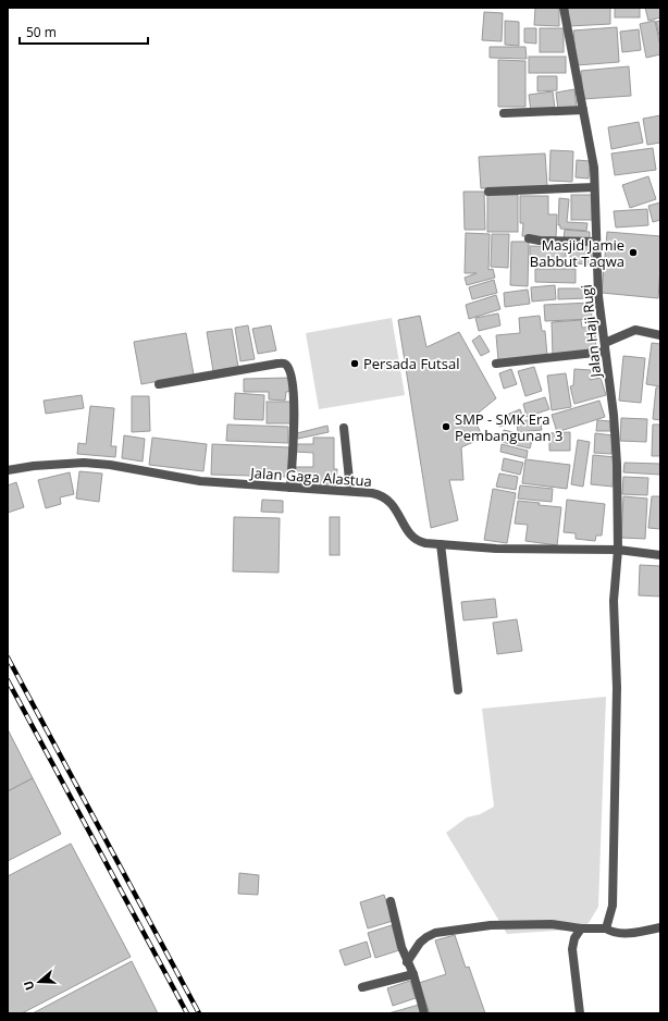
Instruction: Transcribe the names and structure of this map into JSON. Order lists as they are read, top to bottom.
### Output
{
  "streets": {
    "street": ["Jalan Haji Rugi", "Jalan Gaga Alastua"]
  },
  "crossings": [
    ["Jalan Haji Rugi", "Jalan Gaga Alastua"]
  ],
  "places": ["Masjid Jamie Babbut Taqwa", "Persada Futsal", "SMP - SMK Era Pembangunan 3"],
  "scale_bar": "50 m",
  "north": "left"
}
